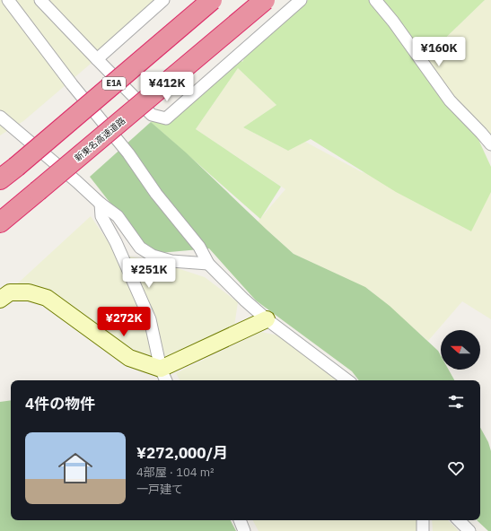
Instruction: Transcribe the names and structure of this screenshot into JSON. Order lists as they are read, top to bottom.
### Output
{
  "streets": {
    "highway": ["E1A", "新東名高速道路"]
  },
  "north": "left",
  "page": {
    "price": [
      "¥160K",
      "¥412K",
      "¥251K",
      "¥272K"
    ],
    "heading": "4件の物件",
    "list": [
      {
        "name": "¥272,000/月",
        "note": "4部屋 · 104 m² · 一戸建て"
      }
    ]
  }
}
